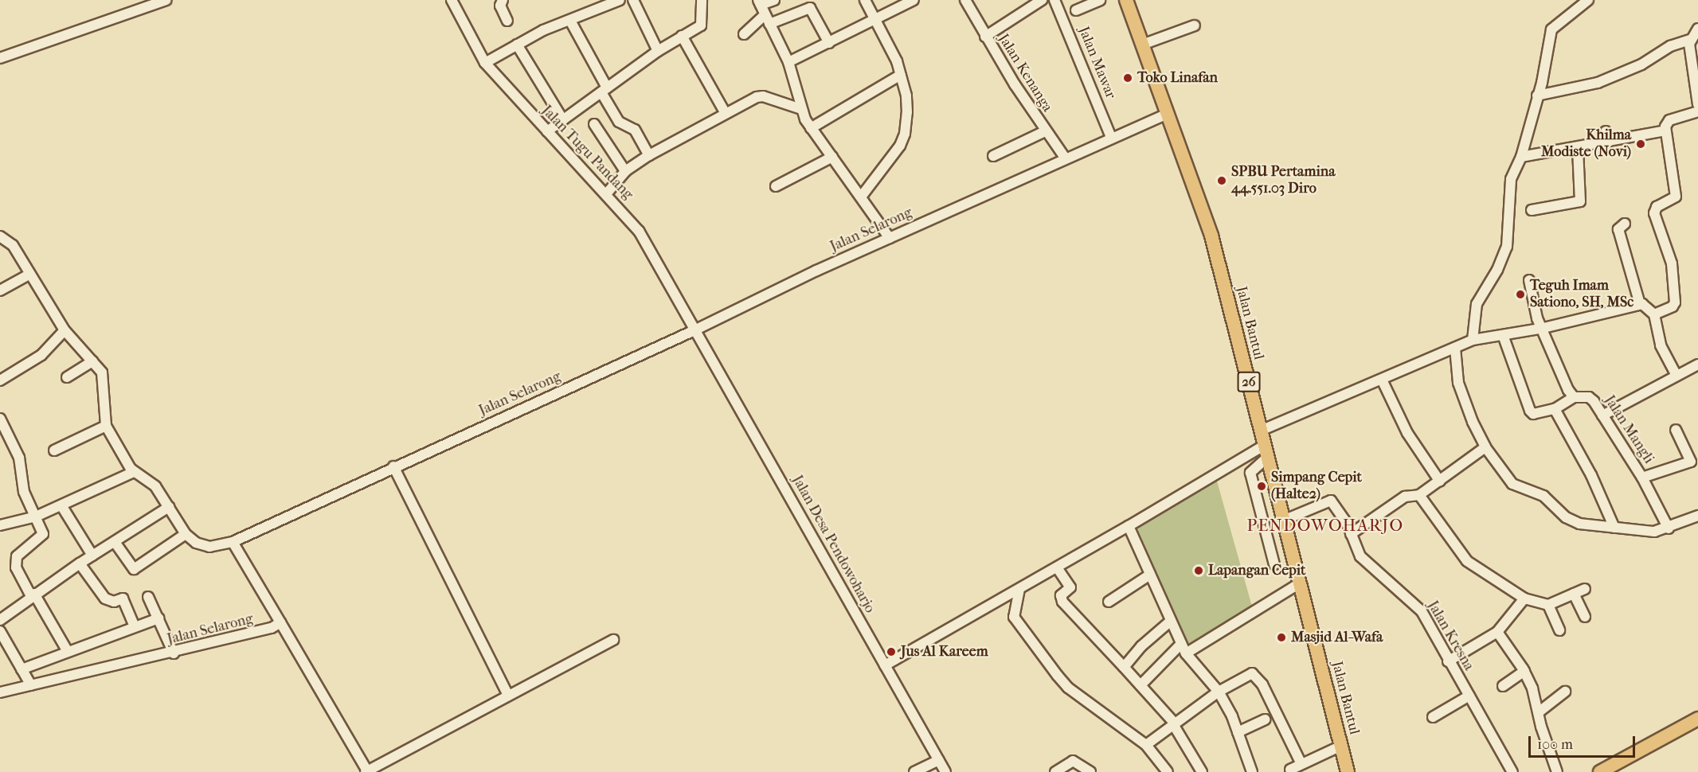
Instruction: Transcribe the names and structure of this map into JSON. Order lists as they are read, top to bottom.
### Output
{
  "streets": {
    "main road": ["Jalan Bantul", "26"],
    "street": [
      "Jalan Mawar",
      "Jalan Kenanga",
      "Jalan Tugu Pandang",
      "Jalan Selarong",
      "Jalan Mangli",
      "Jalan Desa Pendowoharjo",
      "Jalan Kresna"
    ]
  },
  "crossings": [
    ["Jalan Mawar", "Jalan Selarong"],
    ["Jalan Kenanga", "Jalan Selarong"],
    ["Jalan Tugu Pandang", "Jalan Selarong"],
    ["Jalan Tugu Pandang", "Jalan Desa Pendowoharjo"],
    ["Jalan Selarong", "Jalan Bantul"],
    ["Jalan Selarong", "Jalan Desa Pendowoharjo"],
    ["Jalan Bantul", "Jalan Kresna"]
  ],
  "districts": ["PENDOWOHARJO"],
  "places": [
    "Toko Linafan",
    "Khilma Modiste (Novi)",
    "SPBU Pertamina 44.551.03 Diro",
    "Teguh Imam Sationo, SH, MSc",
    "Simpang Cepit (Halte2)",
    "Lapangan Cepit",
    "Masjid Al-Wafa",
    "Jus Al Kareem"
  ],
  "scale_bar": "100 m"
}
